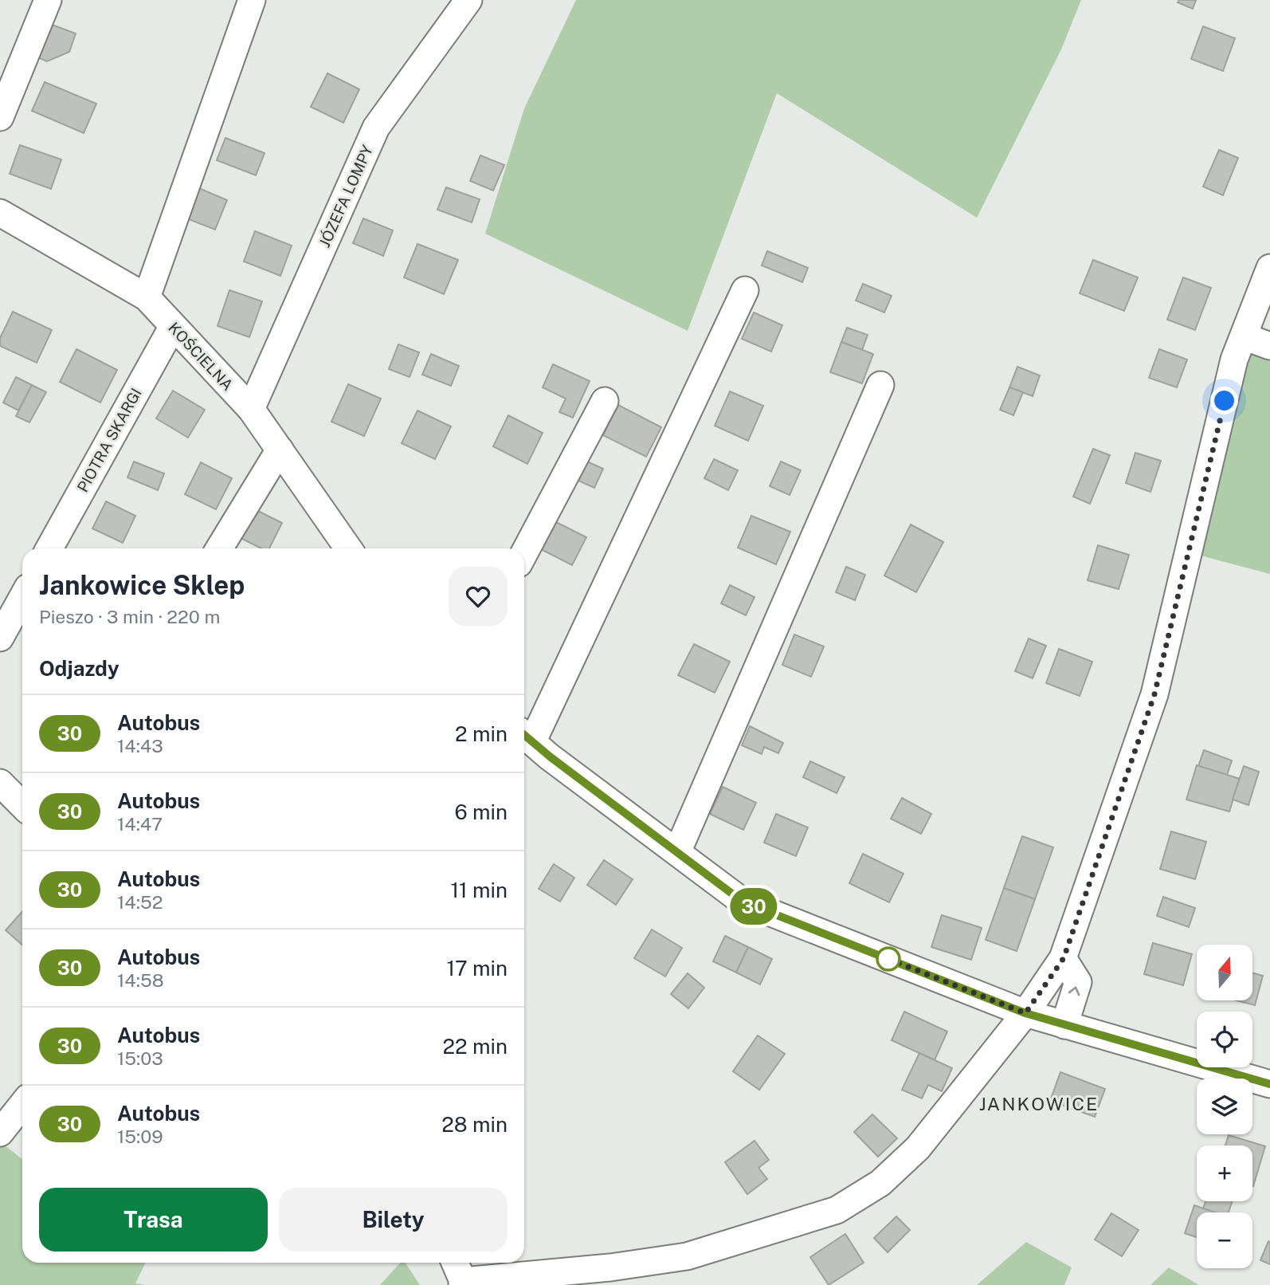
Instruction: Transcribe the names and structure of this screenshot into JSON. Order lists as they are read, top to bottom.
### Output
{
  "streets": {
    "street": ["JÓZEFA LOMPY", "KOŚCIELNA", "PIOTRA SKARGI"]
  },
  "crossings": [
    ["JÓZEFA LOMPY", "KOŚCIELNA"],
    ["KOŚCIELNA", "PIOTRA SKARGI"]
  ],
  "districts": ["JANKOWICE"],
  "lines": ["bus line 30"],
  "north": "top",
  "page": {
    "on_map": "30",
    "heading": [
      ["Jankowice Sklep", "Pieszo · 3 min · 220 m"],
      "Odjazdy"
    ],
    "list": [
      {
        "mark": "30",
        "name": "Autobus",
        "note": "14:43",
        "value": "2 min"
      },
      {
        "mark": "30",
        "name": "Autobus",
        "note": "14:47",
        "value": "6 min"
      },
      {
        "mark": "30",
        "name": "Autobus",
        "note": "14:52",
        "value": "11 min"
      },
      {
        "mark": "30",
        "name": "Autobus",
        "note": "14:58",
        "value": "17 min"
      },
      {
        "mark": "30",
        "name": "Autobus",
        "note": "15:03",
        "value": "22 min"
      },
      {
        "mark": "30",
        "name": "Autobus",
        "note": "15:09",
        "value": "28 min"
      }
    ],
    "map_buttons": ["+", "−"],
    "buttons": ["Trasa", "Bilety"]
  }
}
